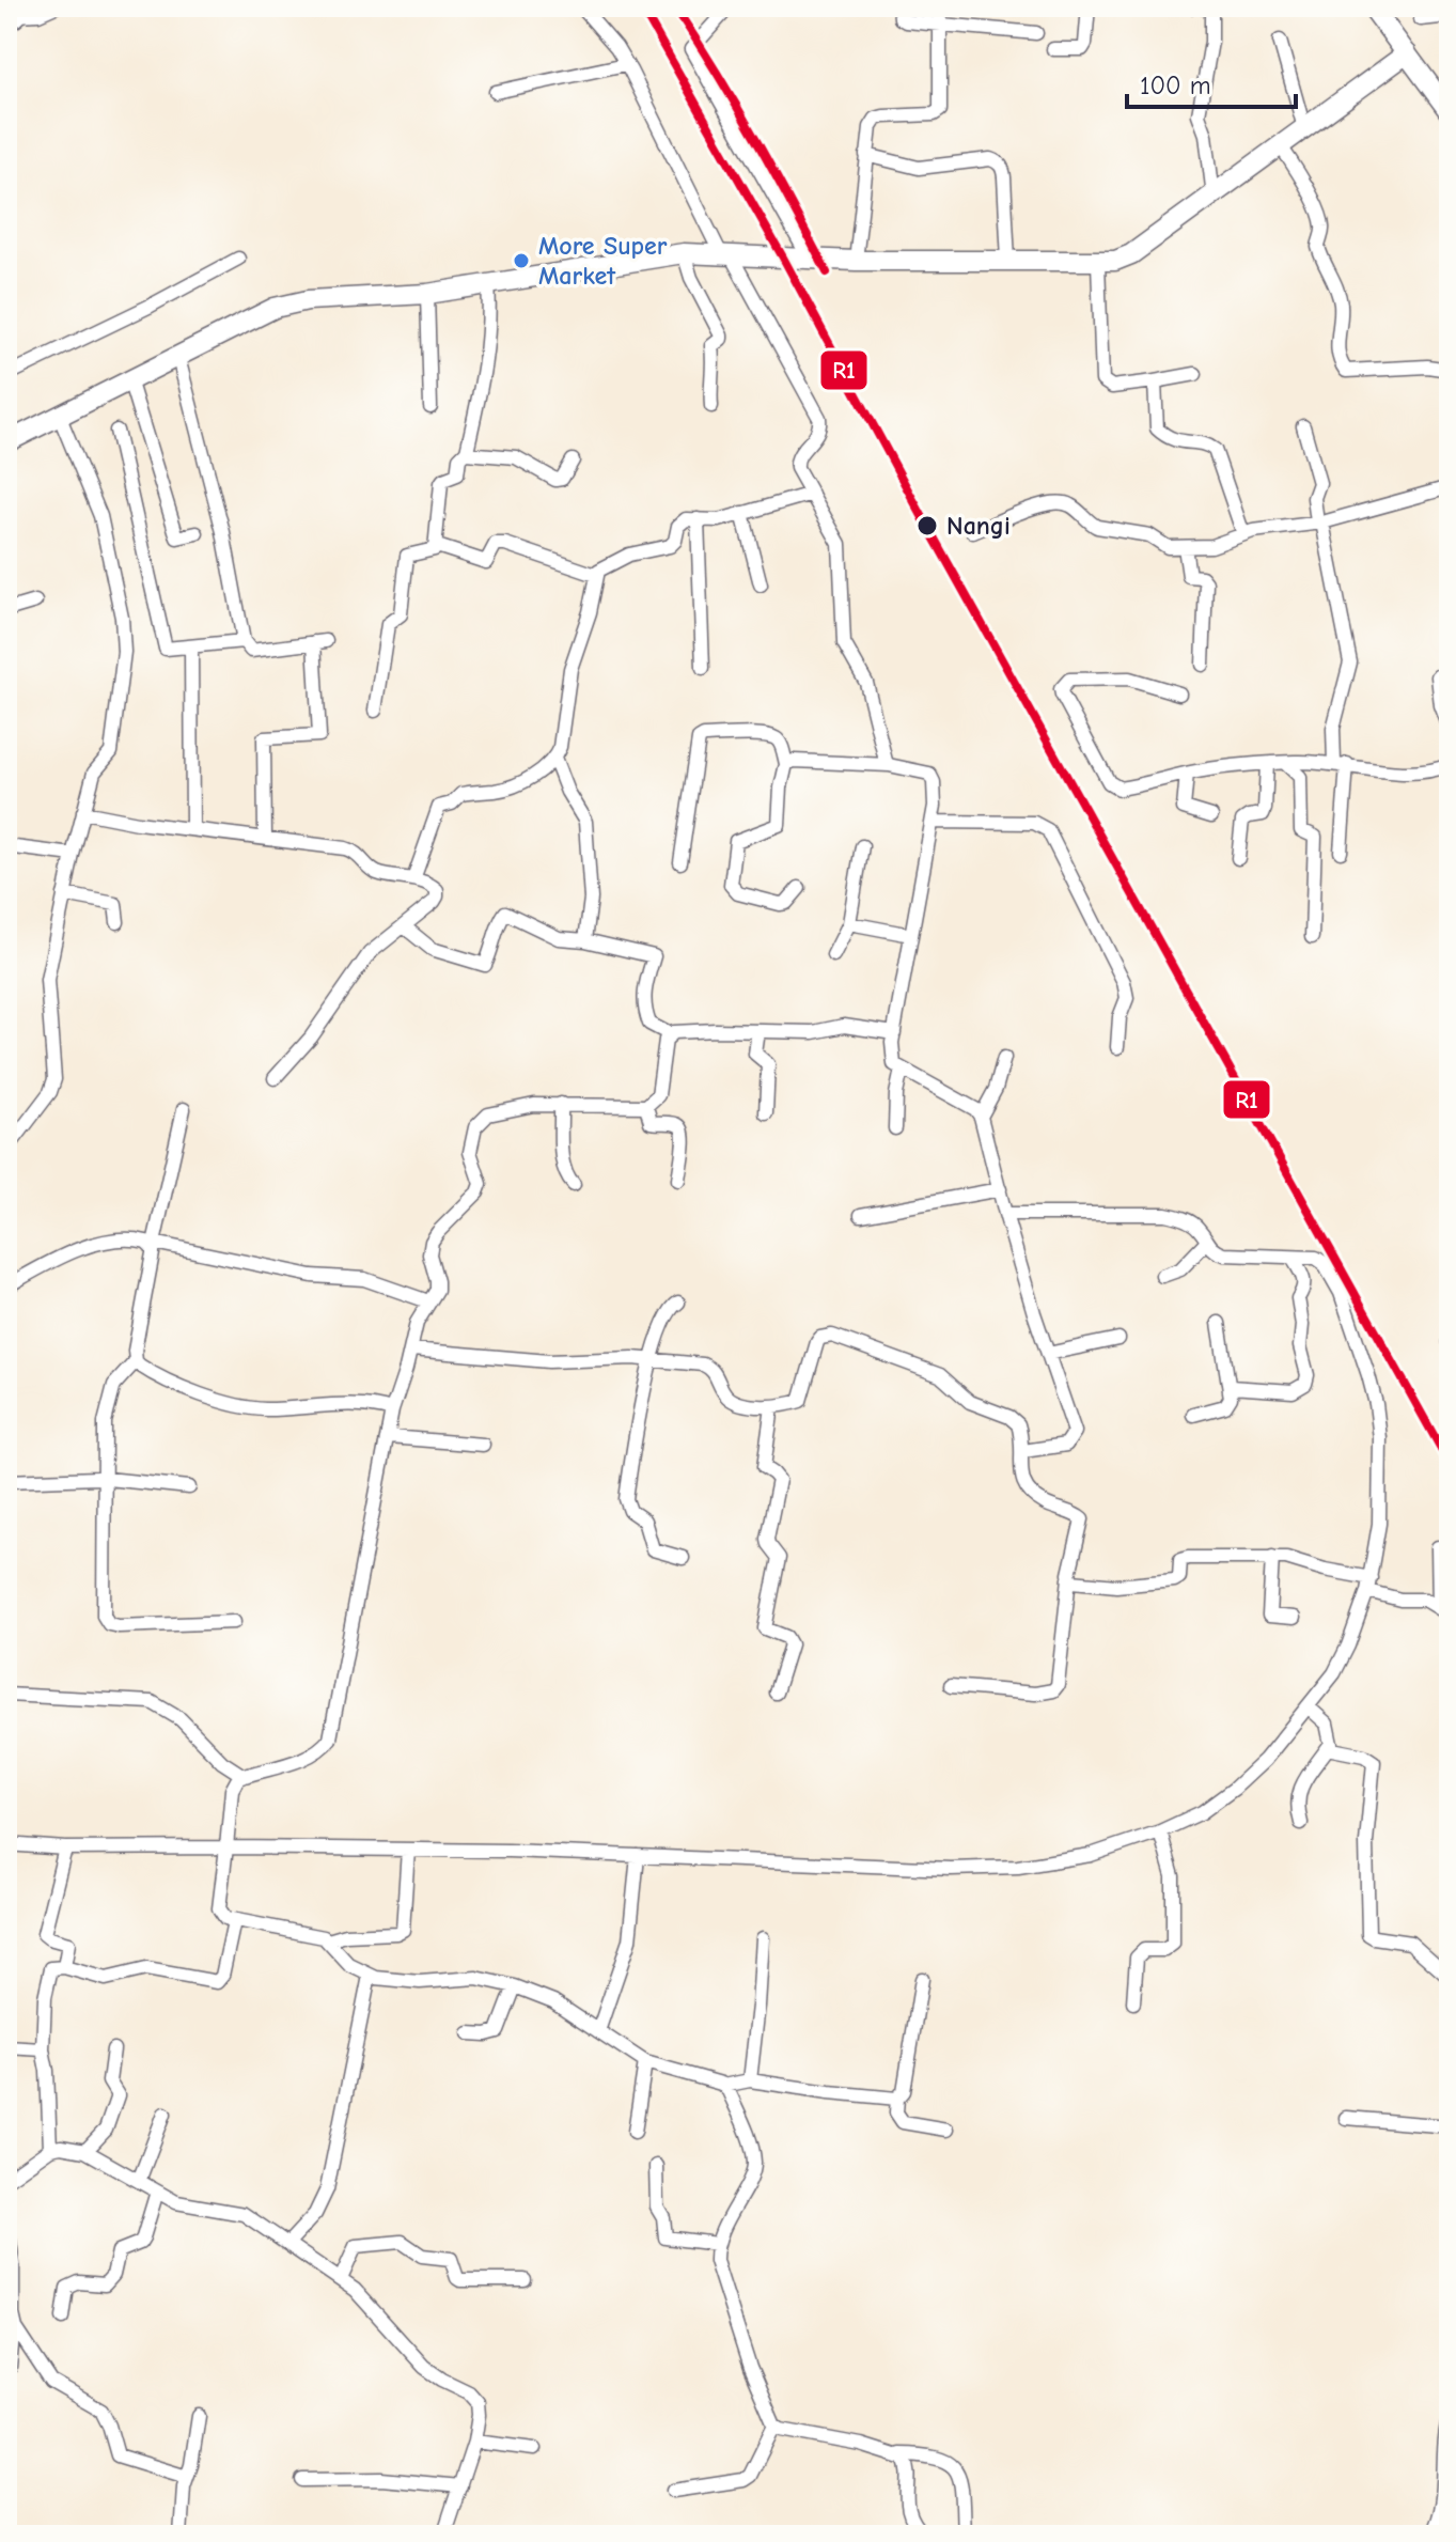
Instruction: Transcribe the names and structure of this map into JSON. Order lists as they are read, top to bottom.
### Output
{
  "places": ["More Super Market", "Nangi"],
  "lines": ["transit line R1"],
  "scale_bar": "100 m"
}
